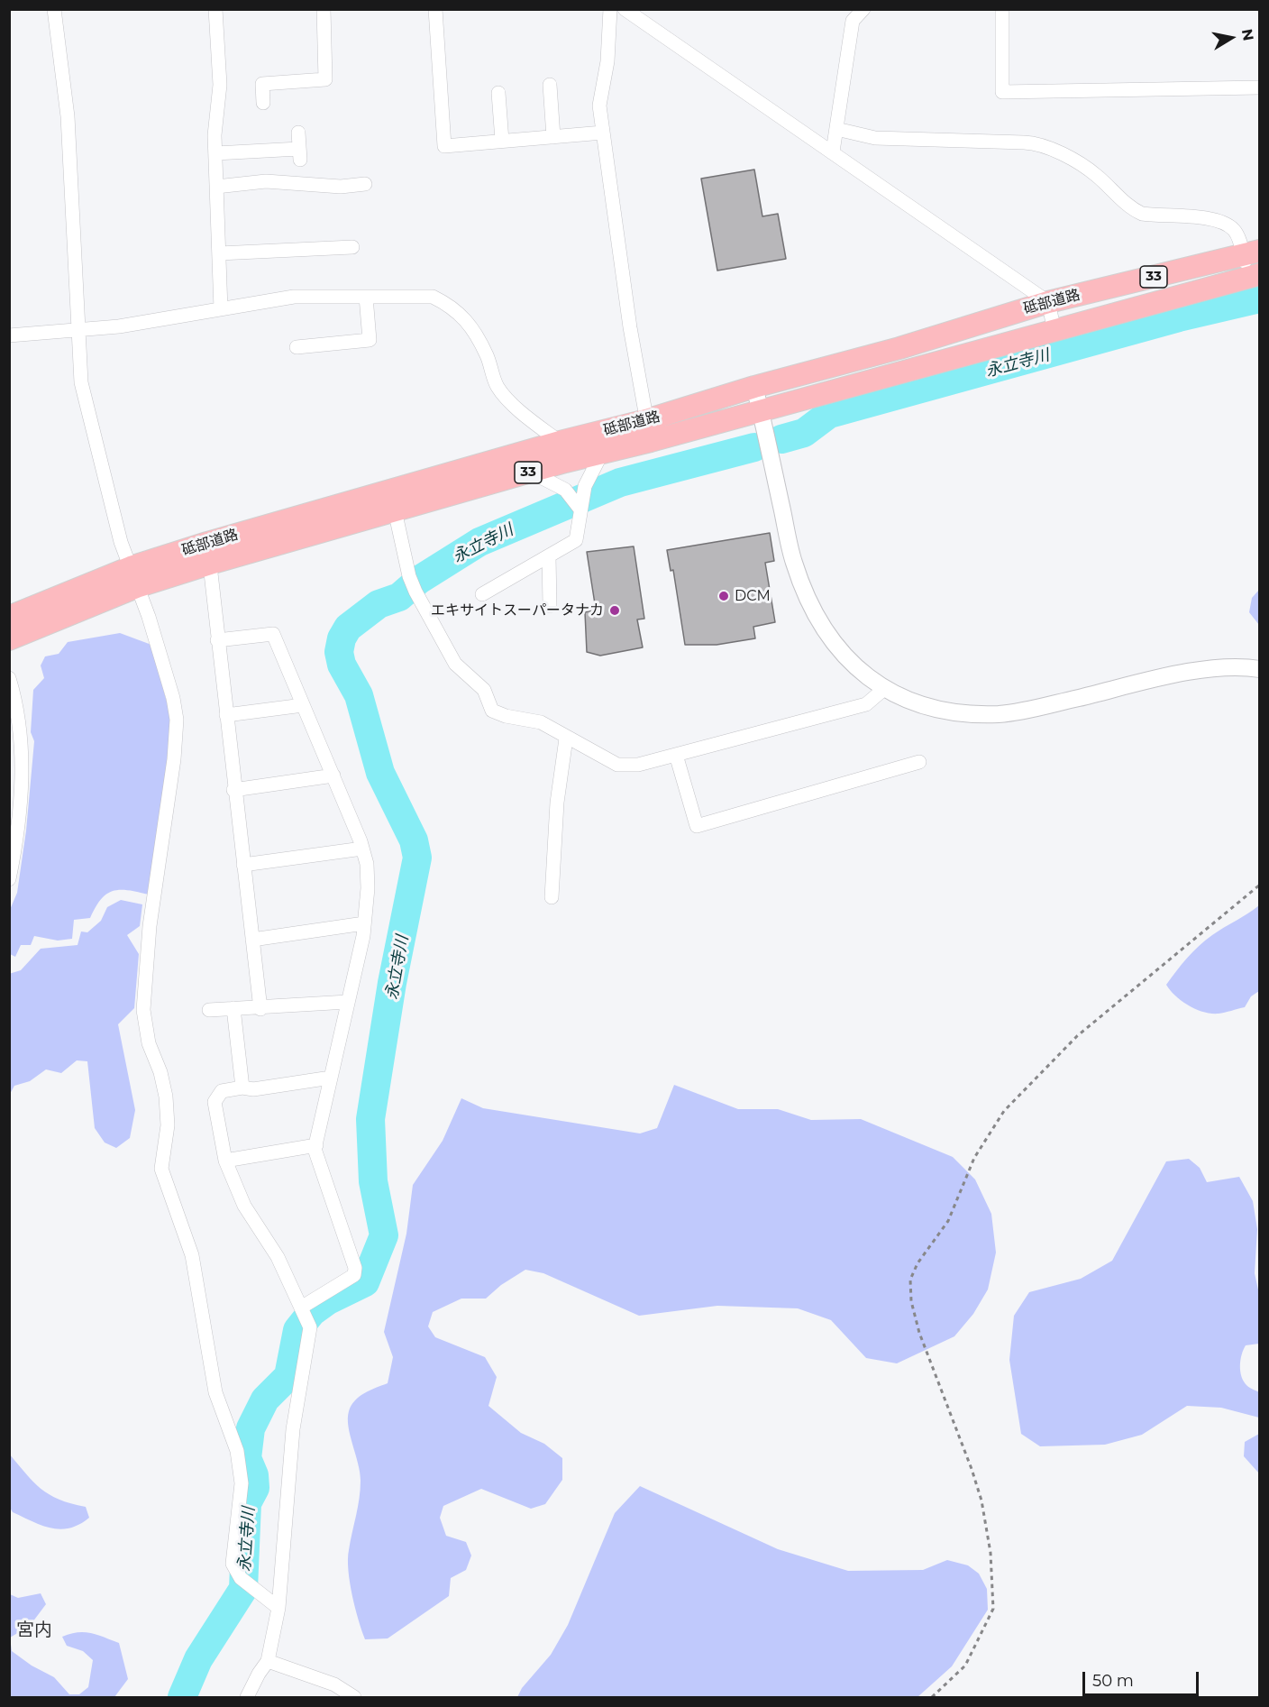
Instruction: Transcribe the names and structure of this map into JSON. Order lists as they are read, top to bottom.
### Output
{
  "streets": {
    "highway": ["33", "砥部道路"]
  },
  "districts": ["宮内"],
  "water": ["永立寺川"],
  "places": ["DCM", "エキサイトスーパータナカ"],
  "scale_bar": "50 m",
  "north": "right"
}
